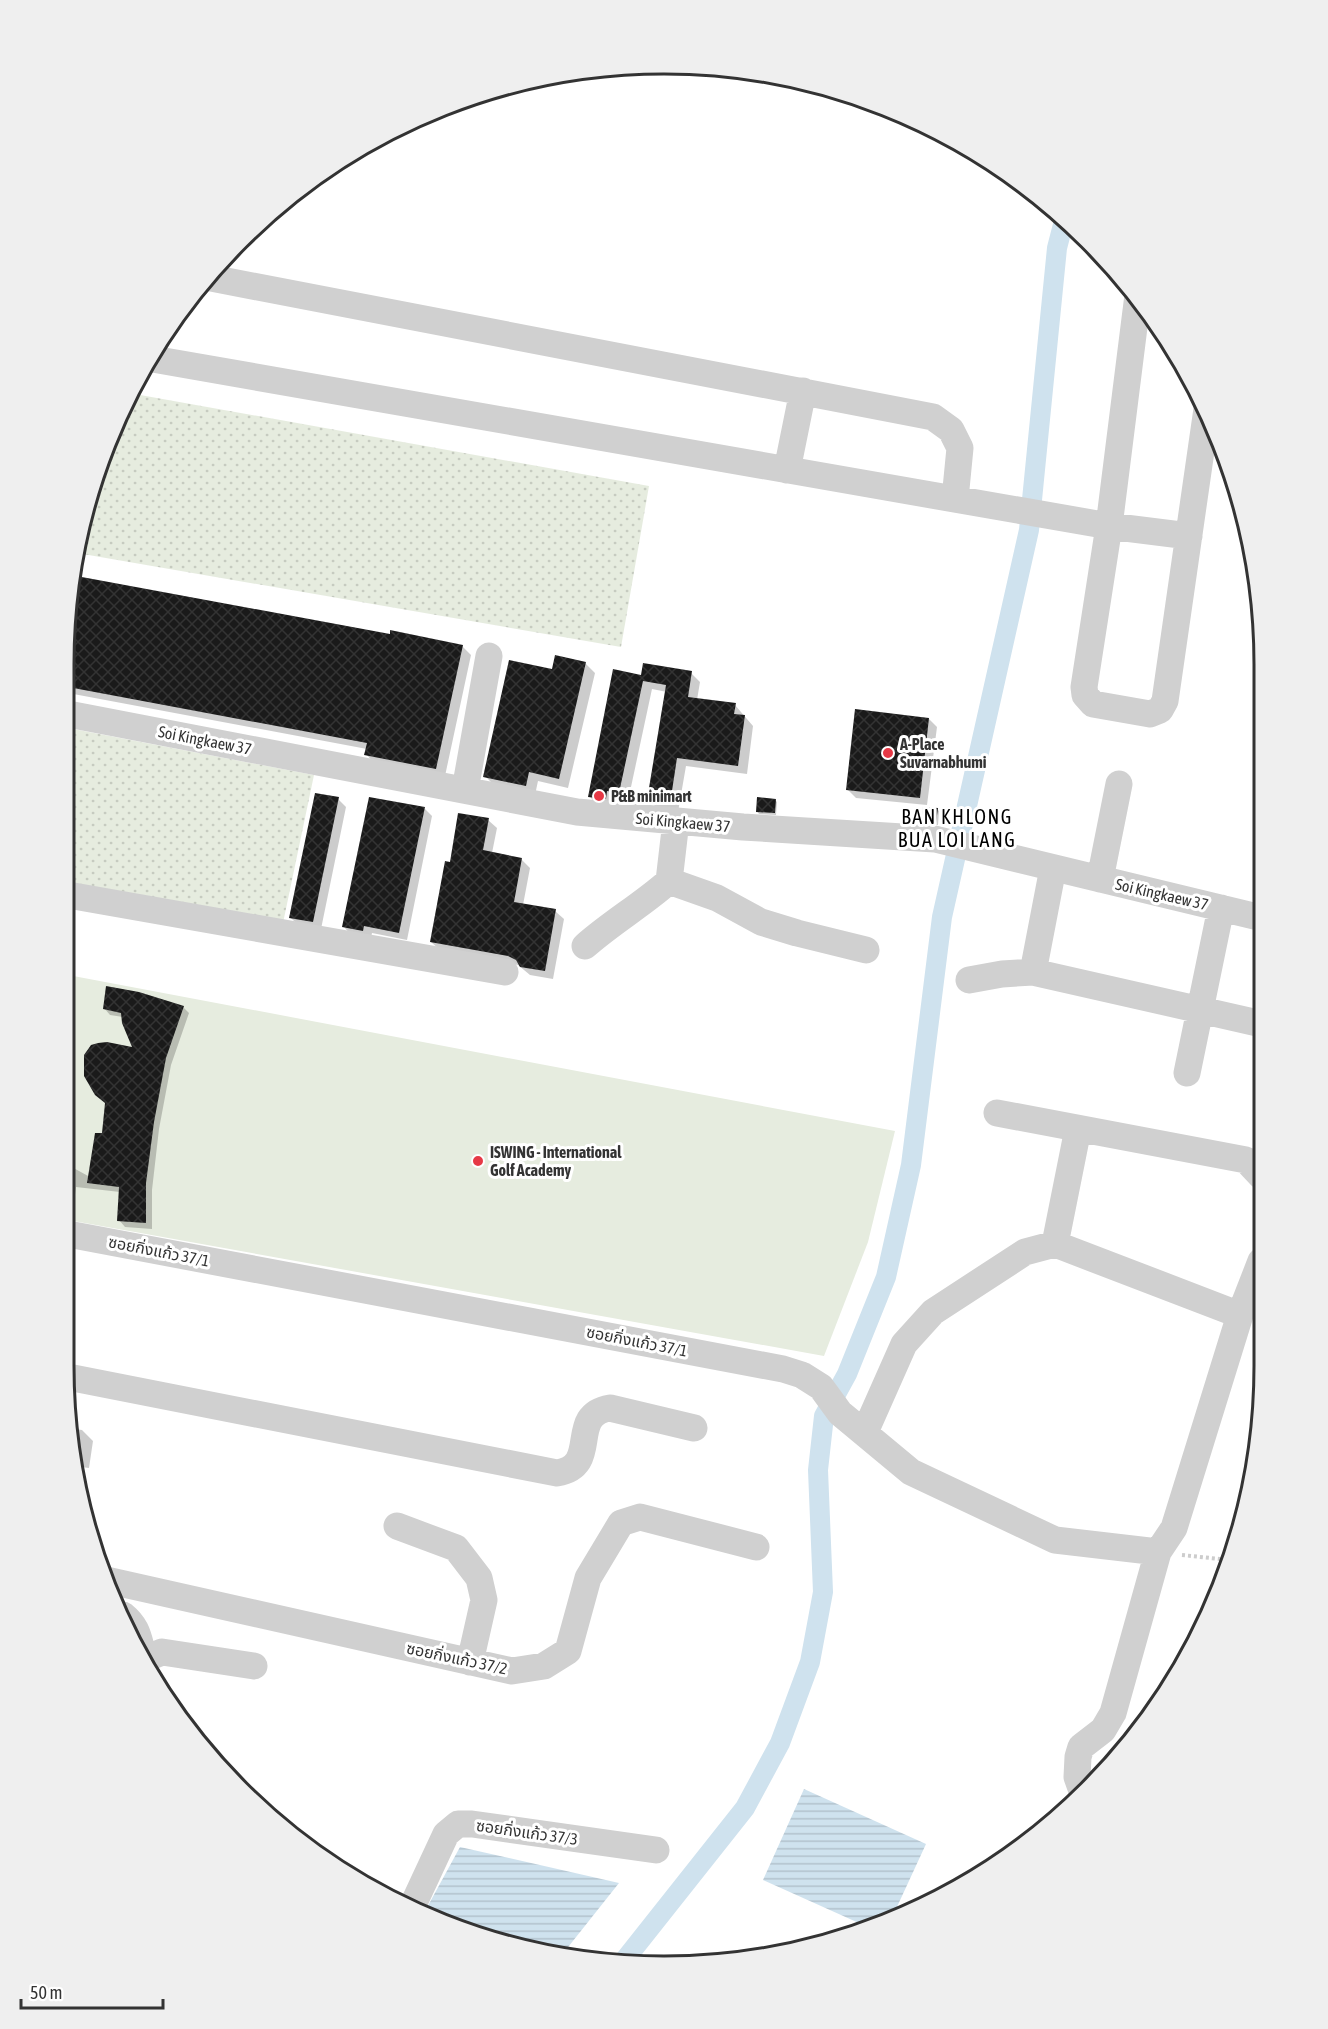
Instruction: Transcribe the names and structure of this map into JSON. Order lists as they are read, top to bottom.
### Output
{
  "streets": {
    "street": [
      "Soi Kingkaew 37",
      "ซอยกิ่งแก้ว 37/1",
      "ซอยกิ่งแก้ว 37/2",
      "ซอยกิ่งแก้ว 37/3"
    ]
  },
  "districts": ["BAN KHLONG BUA LOI LANG"],
  "places": ["A-Place Suvarnabhumi", "P&B minimart", "ISWING - International Golf Academy"],
  "scale_bar": "50 m"
}
